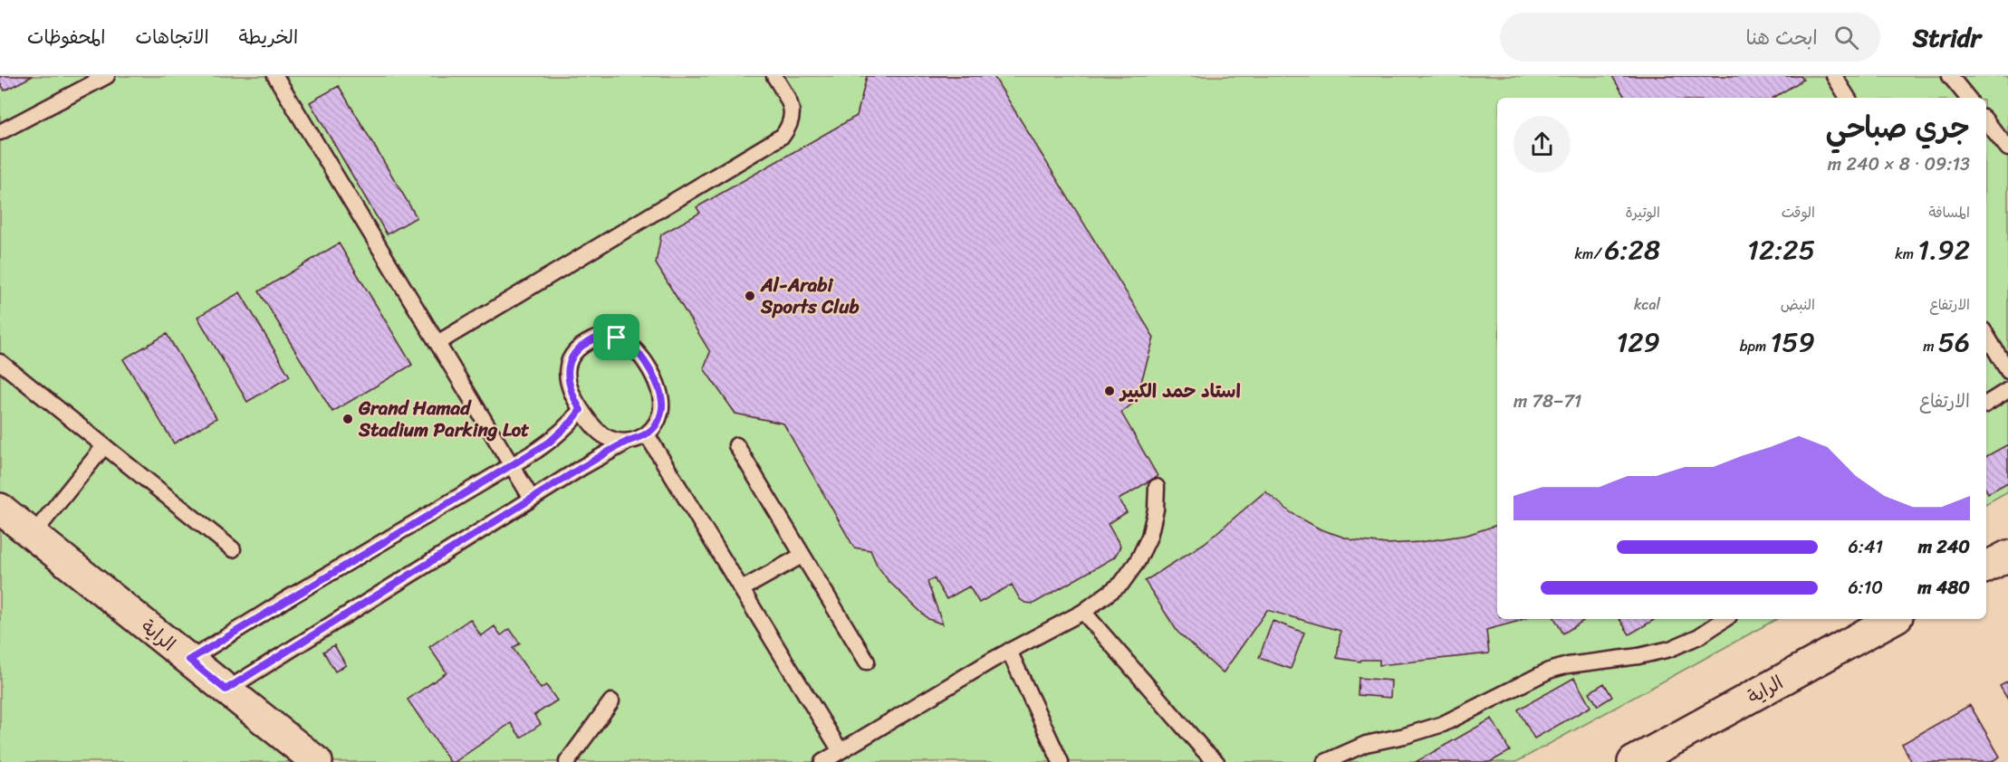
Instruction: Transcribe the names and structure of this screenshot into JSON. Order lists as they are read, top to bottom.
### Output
{
  "streets": {
    "street": ["الراية"]
  },
  "places": ["Al-Arabi Sports Club", "استاد حمد الكبير", "Grand Hamad Stadium Parking Lot"],
  "page": {
    "header": "Stridr",
    "search": "ابحث هنا",
    "nav": ["الخريطة", "الاتجاهات", "المحفوظات"],
    "heading": ["جري صباحي", "09:13 · 8 × 240 m"],
    "stats": [
      ["المسافة", "1.92 km"],
      ["الوقت", "12:25"],
      ["الوتيرة", "6:28 /km"],
      ["الارتفاع", "56 m"],
      ["النبض", "159 bpm"],
      ["kcal", "129"]
    ],
    "chart": ["الارتفاع", "71–78 m"],
    "list": [
      {
        "name": "240 m",
        "note": "6:41"
      },
      {
        "name": "480 m",
        "note": "6:10"
      }
    ]
  }
}
